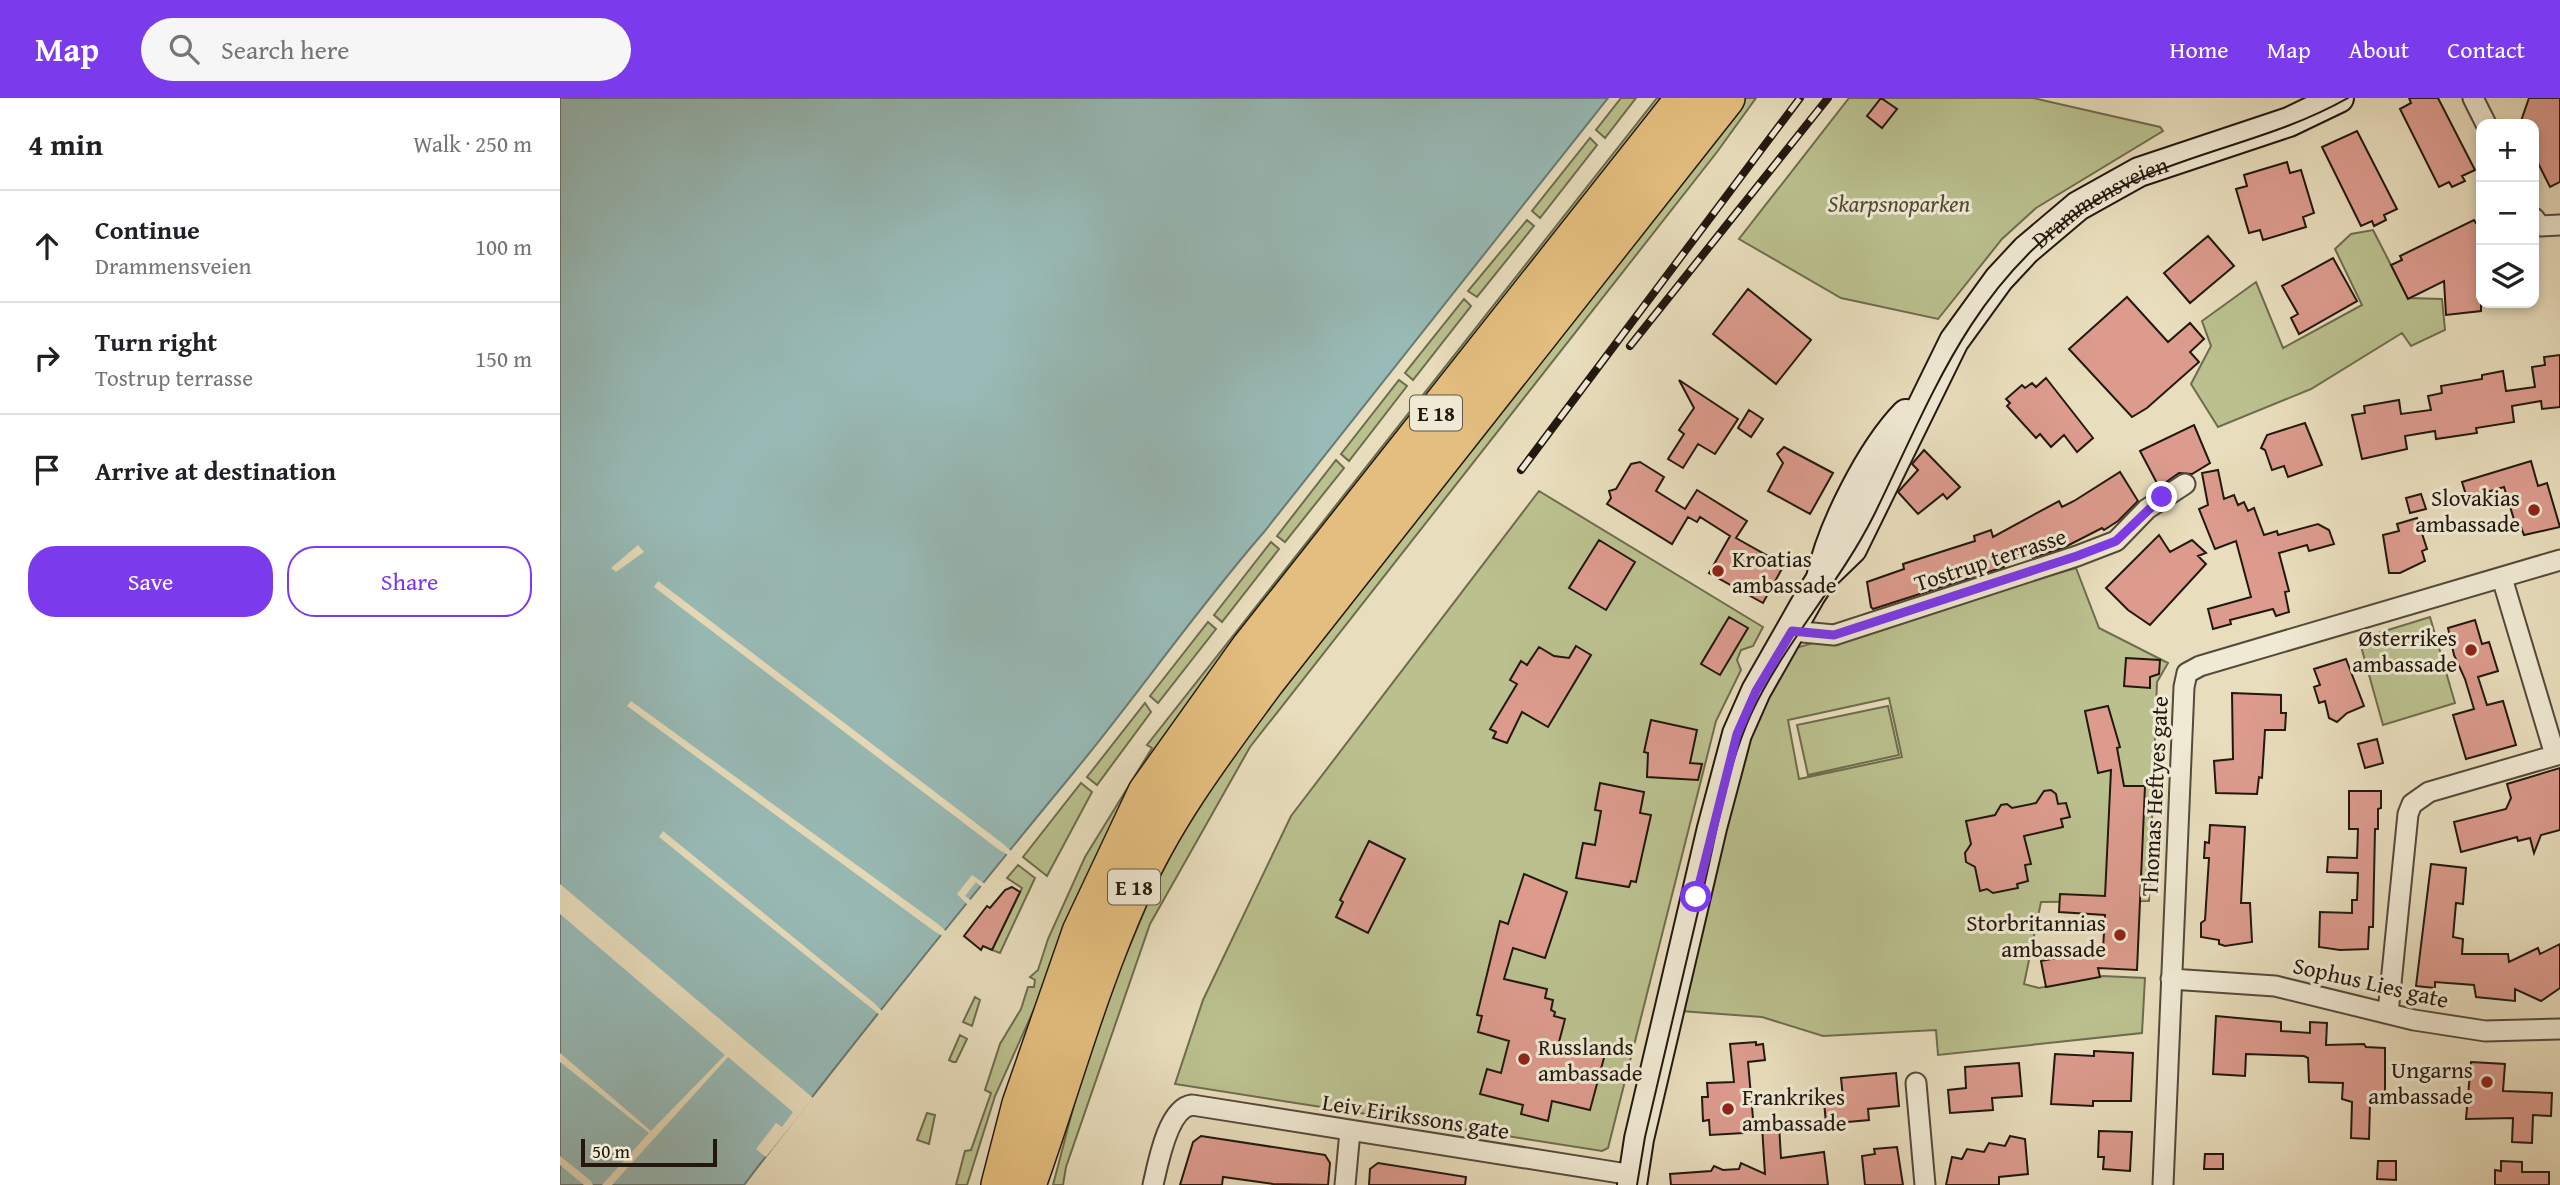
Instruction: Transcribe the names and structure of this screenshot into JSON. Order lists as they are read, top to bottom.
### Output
{
  "streets": {
    "highway": ["E 18"],
    "street": [
      "Drammensveien",
      "Tostrup terrasse",
      "Thomas Heftyes gate",
      "Sophus Lies gate",
      "Leiv Eirikssons gate"
    ]
  },
  "crossings": [
    ["Drammensveien", "Tostrup terrasse"],
    ["Drammensveien", "Leiv Eirikssons gate"],
    ["Thomas Heftyes gate", "Sophus Lies gate"]
  ],
  "parks": ["Skarpsnoparken"],
  "places": [
    "Slovakias ambassade",
    "Kroatias ambassade",
    "Østerrikes ambassade",
    "Storbritannias ambassade",
    "Russlands ambassade",
    "Ungarns ambassade",
    "Frankrikes ambassade"
  ],
  "scale_bar": "50 m",
  "page": {
    "header": "Map",
    "search": "Search here",
    "nav": [
      "Home",
      "Map",
      "About",
      "Contact"
    ],
    "heading": ["4 min", "Walk · 250 m"],
    "map_buttons": ["+", "−"],
    "list": [
      ["Continue", "Drammensveien", "100 m"],
      ["Turn right", "Tostrup terrasse", "150 m"],
      "Arrive at destination"
    ],
    "buttons": ["Save", "Share"],
    "scale": "50 m"
  }
}
